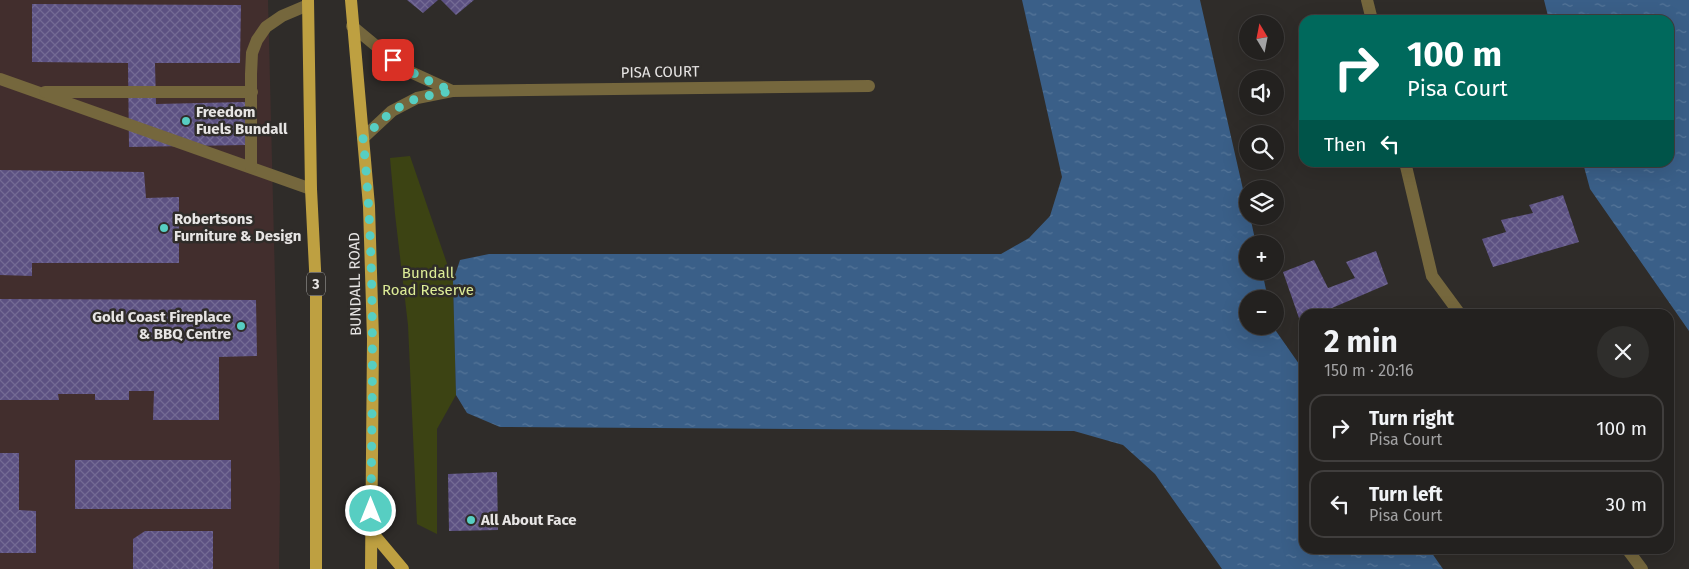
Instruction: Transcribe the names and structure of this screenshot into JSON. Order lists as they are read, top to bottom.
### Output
{
  "streets": {
    "main road": ["3", "BUNDALL ROAD"],
    "street": ["PISA COURT"]
  },
  "crossings": [
    ["PISA COURT", "BUNDALL ROAD"]
  ],
  "parks": ["Bundall Road Reserve"],
  "places": [
    "Freedom Fuels Bundall",
    "Robertsons Furniture & Design",
    "Gold Coast Fireplace & BBQ Centre",
    "All About Face"
  ],
  "north": "top",
  "page": {
    "map_buttons": ["+", "−"],
    "turn": ["100 m", "Pisa Court"],
    "then": "Then",
    "heading": ["2 min", "150 m · 20:16"],
    "list": [
      {
        "name": "Turn right",
        "note": "Pisa Court",
        "value": "100 m"
      },
      {
        "name": "Turn left",
        "note": "Pisa Court",
        "value": "30 m"
      }
    ]
  }
}
